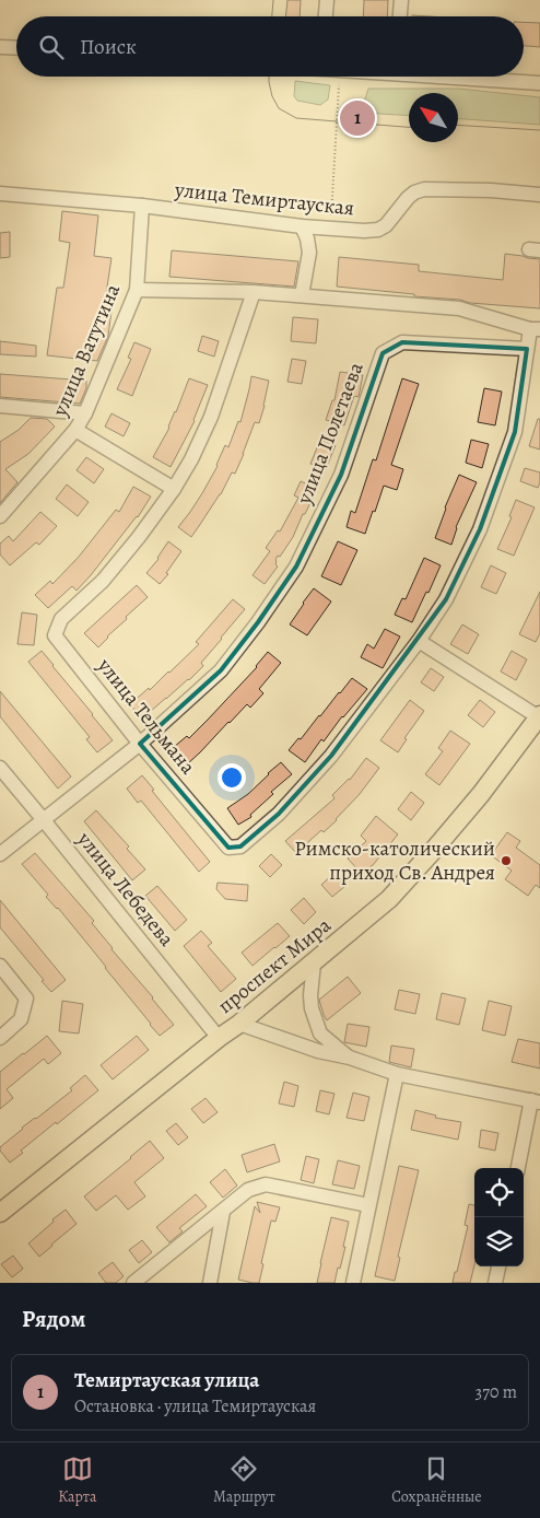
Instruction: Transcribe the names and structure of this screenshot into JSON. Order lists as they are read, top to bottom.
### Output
{
  "streets": {
    "main road": ["проспект Мира"],
    "street": [
      "улица Темиртауская",
      "улица Ватутина",
      "улица Полетаева",
      "улица Тельмана",
      "улица Лебедева"
    ]
  },
  "crossings": [
    ["улица Темиртауская", "улица Ватутина"],
    ["улица Полетаева", "улица Тельмана"],
    ["улица Полетаева", "улица Лебедева"],
    ["улица Лебедева", "проспект Мира"]
  ],
  "places": ["Римско-католический приход Св. Андрея"],
  "north": "top left",
  "page": {
    "search": "Поиск",
    "pins": "1",
    "heading": "Рядом",
    "list": [
      {
        "mark": "1",
        "name": "Темиртауская улица",
        "note": "Остановка · улица Темиртауская",
        "value": "370 m"
      }
    ],
    "nav": ["Карта", "Маршрут", "Сохранённые"]
  }
}
